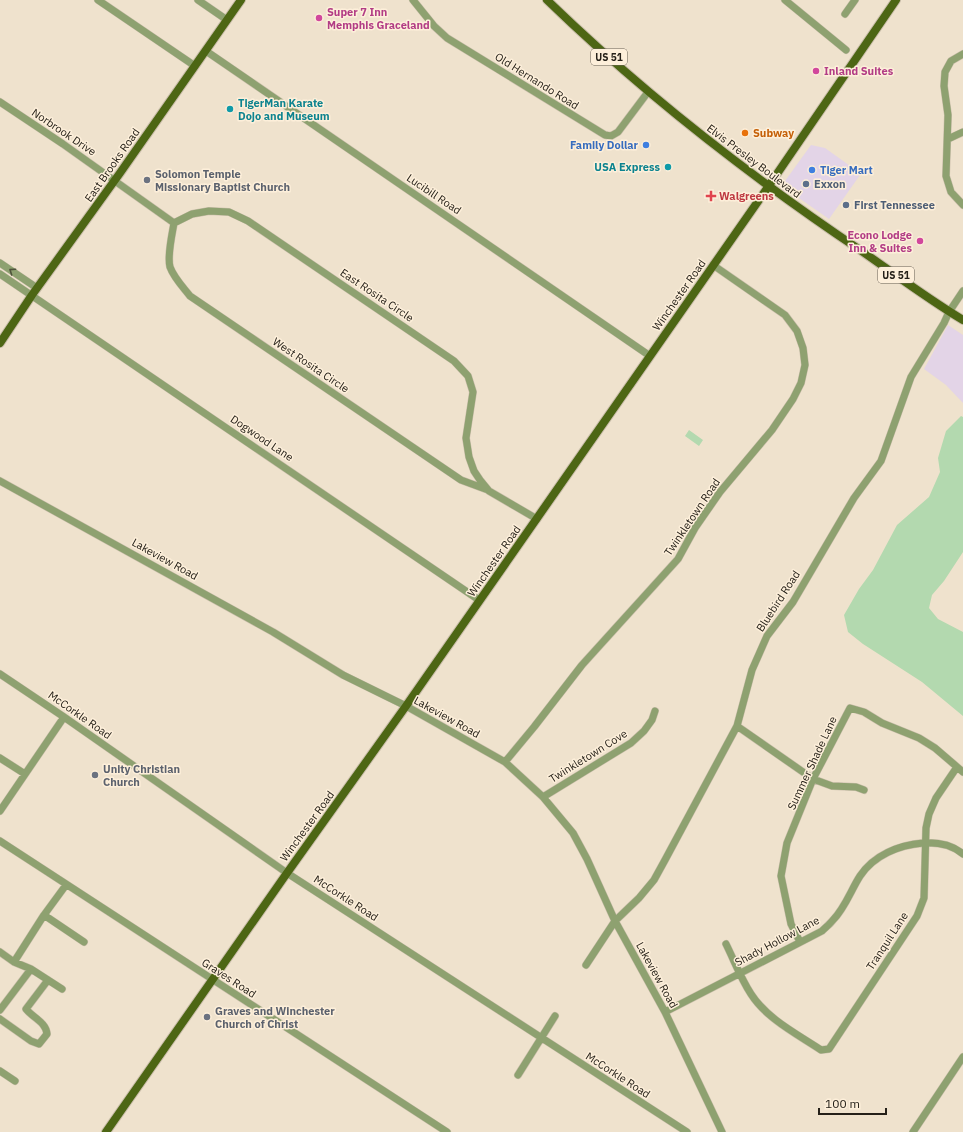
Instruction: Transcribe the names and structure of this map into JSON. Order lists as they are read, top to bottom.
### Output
{
  "streets": {
    "main road": [
      "US 51",
      "Elvis Presley Boulevard",
      "East Brooks Road",
      "Winchester Road"
    ],
    "street": [
      "Old Hernando Road",
      "Norbrook Drive",
      "Lucibill Road",
      "East Rosita Circle",
      "West Rosita Circle",
      "Dogwood Lane",
      "Twinkletown Road",
      "Lakeview Road",
      "Bluebird Road",
      "McCorkle Road",
      "Twinkletown Cove",
      "Summer Shade Lane",
      "Shady Hollow Lane",
      "Tranquil Lane",
      "Graves Road"
    ]
  },
  "crossings": [
    ["Old Hernando Road", "Elvis Presley Boulevard"],
    ["Norbrook Drive", "East Brooks Road"],
    ["Elvis Presley Boulevard", "Winchester Road"],
    ["Elvis Presley Boulevard", "Bluebird Road"],
    ["East Brooks Road", "Lucibill Road"],
    ["East Brooks Road", "Dogwood Lane"],
    ["Lucibill Road", "Winchester Road"],
    ["East Rosita Circle", "Winchester Road"],
    ["East Rosita Circle", "West Rosita Circle"],
    ["Winchester Road", "Dogwood Lane"],
    ["Winchester Road", "Twinkletown Road"],
    ["Winchester Road", "Lakeview Road"],
    ["Winchester Road", "McCorkle Road"],
    ["Winchester Road", "Graves Road"],
    ["Twinkletown Road", "Lakeview Road"],
    ["Lakeview Road", "Bluebird Road"],
    ["Lakeview Road", "Twinkletown Cove"],
    ["Lakeview Road", "Shady Hollow Lane"],
    ["Summer Shade Lane", "Shady Hollow Lane"],
    ["Summer Shade Lane", "Tranquil Lane"],
    ["Shady Hollow Lane", "Tranquil Lane"]
  ],
  "places": {
    "other": [
      "Super 7 Inn Memphis Graceland",
      "Inland Suites",
      "TigerMan Karate Dojo and Museum",
      "Subway",
      "Family Dollar",
      "USA Express",
      "Tiger Mart",
      "Solomon Temple Missionary Baptist Church",
      "Exxon",
      "First Tennessee",
      "Econo Lodge Inn & Suites",
      "Unity Christian Church",
      "Graves and Winchester Church of Christ"
    ],
    "health": ["Walgreens"]
  },
  "scale_bar": "100 m"
}
